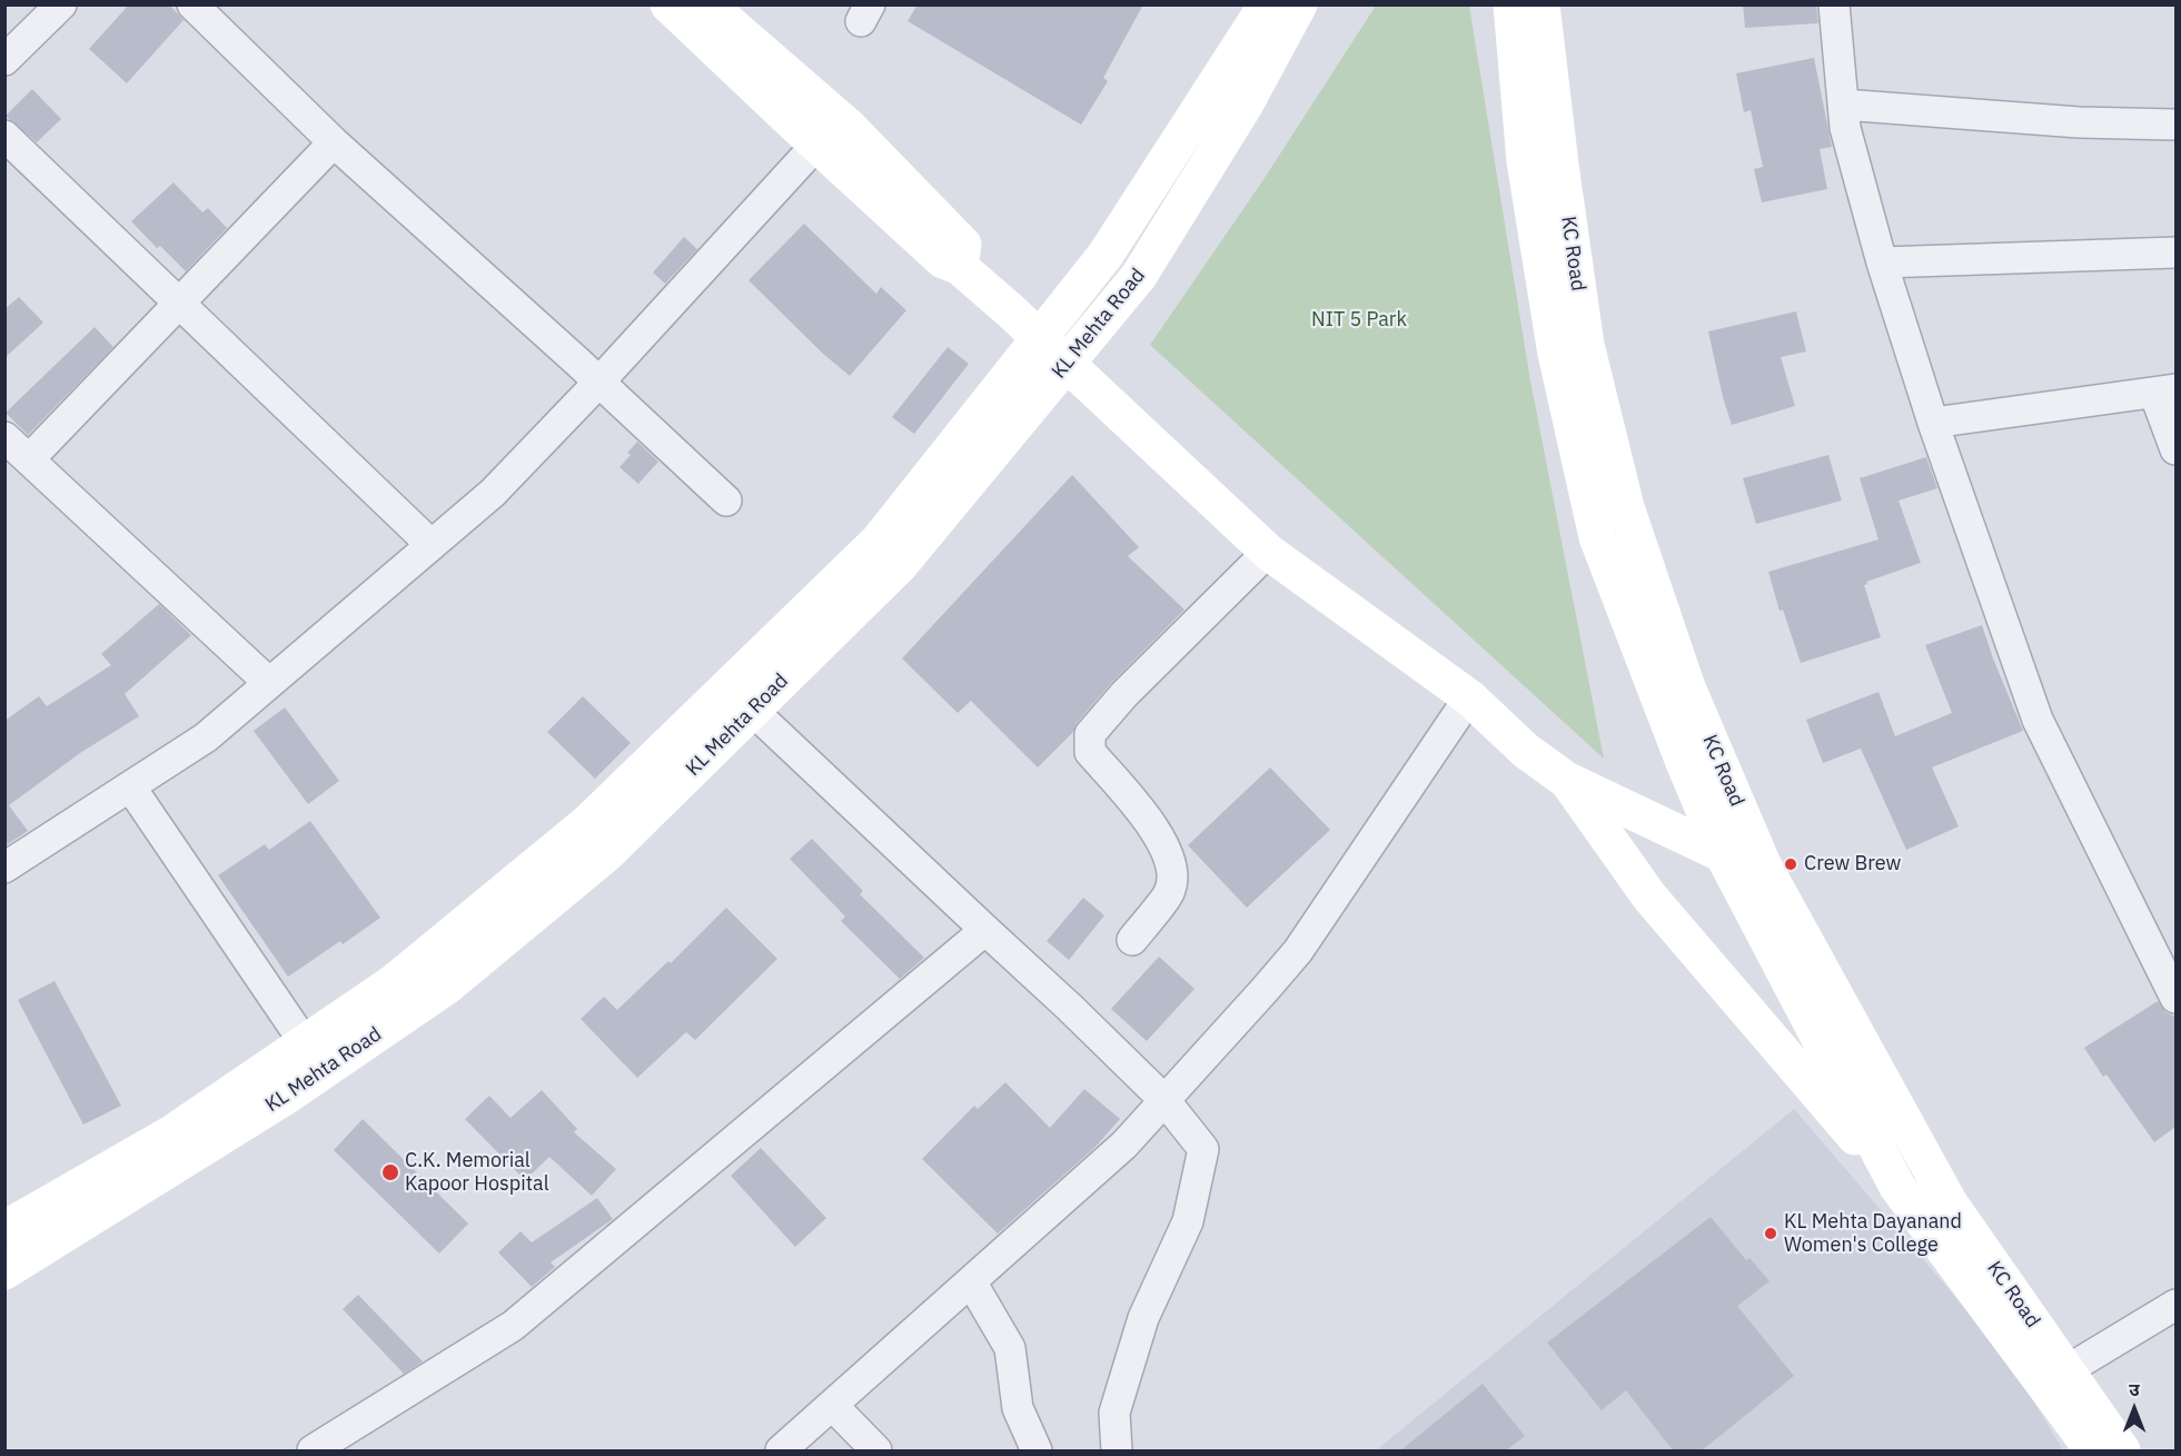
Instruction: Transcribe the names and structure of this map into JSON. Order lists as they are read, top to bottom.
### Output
{
  "streets": {
    "street": ["KC Road", "KL Mehta Road"]
  },
  "parks": ["NIT 5 Park"],
  "places": ["Crew Brew", "C.K. Memorial Kapoor Hospital", "KL Mehta Dayanand Women's College"],
  "north": "top"
}
